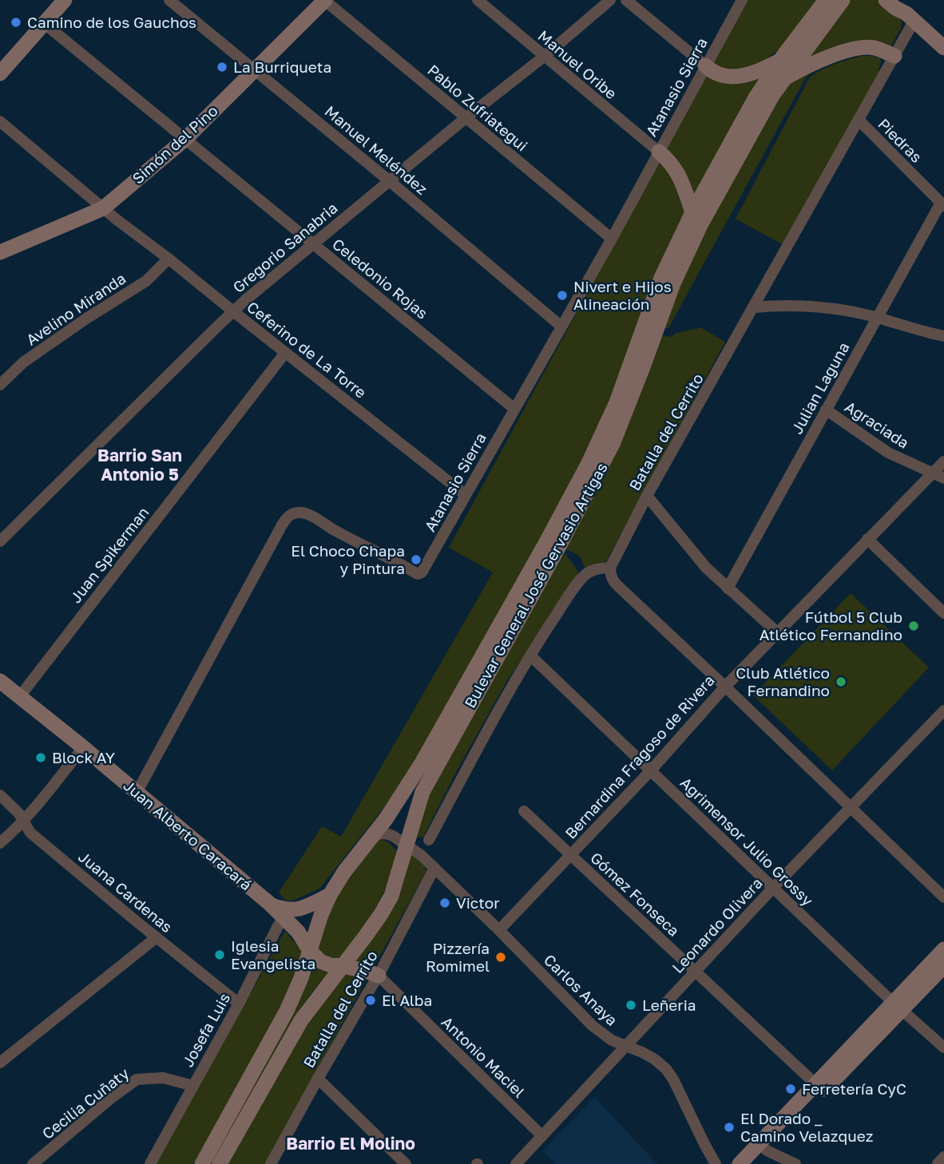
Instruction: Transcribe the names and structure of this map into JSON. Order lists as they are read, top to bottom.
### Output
{
  "streets": {
    "main road": ["Simón del Pino", "Bulevar General José Gervasio Artigas", "Juan Alberto Caracará"],
    "street": [
      "Manuel Oribe",
      "Atanasio Sierra",
      "Pablo Zufriategui",
      "Piedras",
      "Manuel Meléndez",
      "Gregorio Sanabria",
      "Celedonio Rojas",
      "Avelino Miranda",
      "Ceferino de La Torre",
      "Julian Laguna",
      "Agraciada",
      "Batalla del Cerrito",
      "Juan Spikerman",
      "Bernardina Fragoso de Rivera",
      "Agrimensor Julio Grossy",
      "Juana Cardenas",
      "Gómez Fonseca",
      "Leonardo Olivera",
      "Carlos Anaya",
      "Josefa Luis",
      "Antonio Maciel",
      "Cecilia Cuñaty"
    ]
  },
  "crossings": [
    ["Manuel Oribe", "Atanasio Sierra"],
    ["Manuel Oribe", "Gregorio Sanabria"],
    ["Atanasio Sierra", "Pablo Zufriategui"],
    ["Atanasio Sierra", "Manuel Meléndez"],
    ["Atanasio Sierra", "Celedonio Rojas"],
    ["Atanasio Sierra", "Ceferino de La Torre"],
    ["Atanasio Sierra", "Juan Alberto Caracará"],
    ["Pablo Zufriategui", "Simón del Pino"],
    ["Pablo Zufriategui", "Gregorio Sanabria"],
    ["Piedras", "Julian Laguna"],
    ["Piedras", "Batalla del Cerrito"],
    ["Simón del Pino", "Manuel Meléndez"],
    ["Simón del Pino", "Celedonio Rojas"],
    ["Simón del Pino", "Ceferino de La Torre"],
    ["Manuel Meléndez", "Gregorio Sanabria"],
    ["Gregorio Sanabria", "Celedonio Rojas"],
    ["Gregorio Sanabria", "Ceferino de La Torre"],
    ["Avelino Miranda", "Ceferino de La Torre"],
    ["Ceferino de La Torre", "Juan Spikerman"],
    ["Julian Laguna", "Agraciada"],
    ["Agraciada", "Bernardina Fragoso de Rivera"],
    ["Batalla del Cerrito", "Carlos Anaya"],
    ["Batalla del Cerrito", "Antonio Maciel"],
    ["Juan Spikerman", "Juan Alberto Caracará"],
    ["Bulevar General José Gervasio Artigas", "Carlos Anaya"],
    ["Bernardina Fragoso de Rivera", "Agrimensor Julio Grossy"],
    ["Bernardina Fragoso de Rivera", "Gómez Fonseca"],
    ["Bernardina Fragoso de Rivera", "Carlos Anaya"],
    ["Juan Alberto Caracará", "Josefa Luis"],
    ["Agrimensor Julio Grossy", "Leonardo Olivera"],
    ["Juana Cardenas", "Josefa Luis"],
    ["Gómez Fonseca", "Leonardo Olivera"],
    ["Leonardo Olivera", "Carlos Anaya"],
    ["Leonardo Olivera", "Antonio Maciel"],
    ["Josefa Luis", "Cecilia Cuñaty"]
  ],
  "districts": ["Barrio San Antonio 5", "Barrio El Molino"],
  "places": [
    "Camino de los Gauchos",
    "La Burriqueta",
    "Nivert e Hijos Alineación",
    "El Choco Chapa y Pintura",
    "Fútbol 5 Club Atlético Fernandino",
    "Club Atlético Fernandino",
    "Block AY",
    "Victor",
    "Iglesia Evangelista",
    "Pizzería Romimel",
    "El Alba",
    "Leñeria",
    "Ferretería CyC",
    "El Dorado _ Camino Velazquez"
  ]
}
